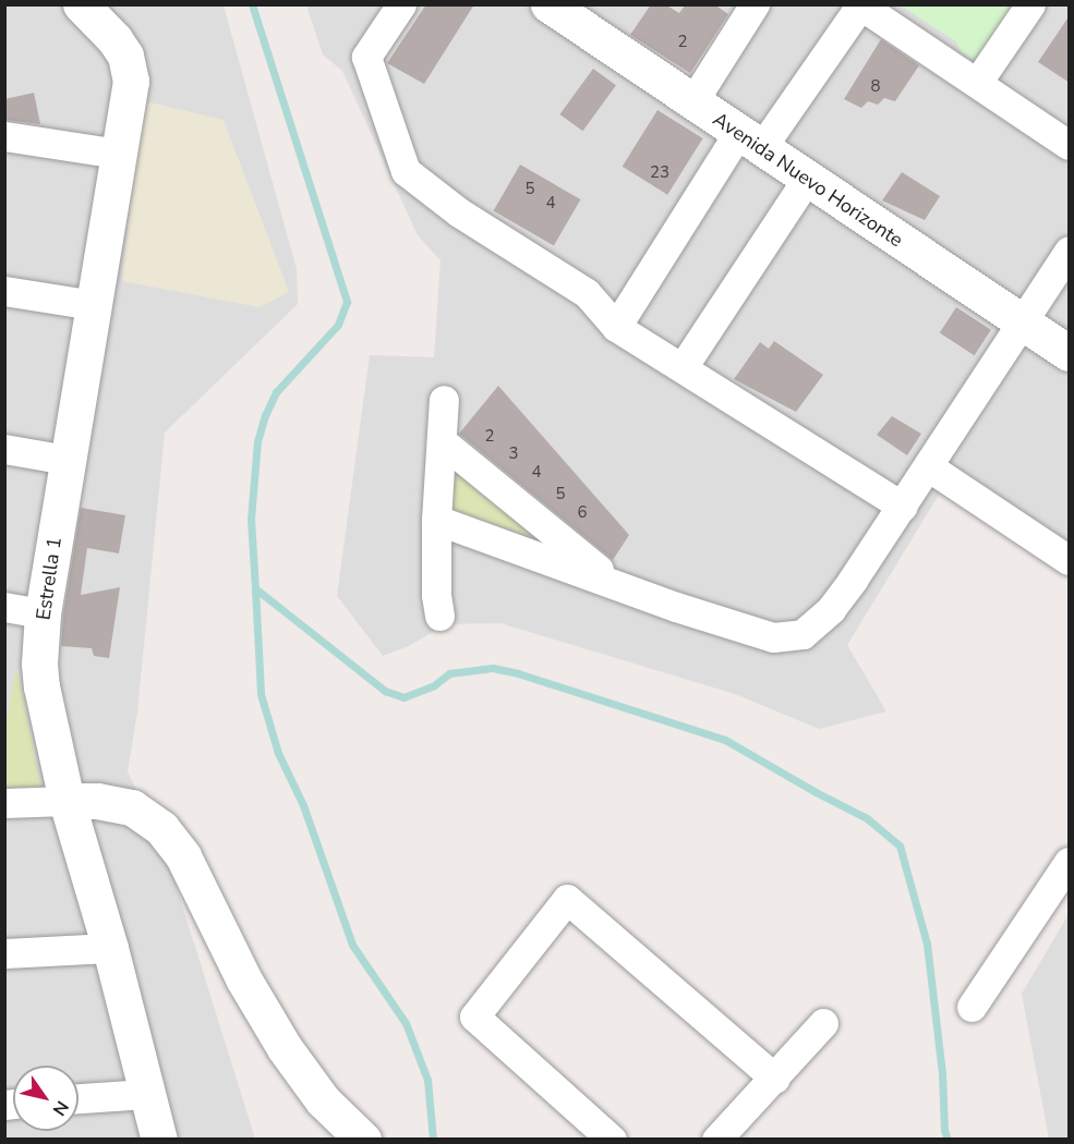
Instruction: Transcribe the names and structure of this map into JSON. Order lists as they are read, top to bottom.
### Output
{
  "streets": {
    "street": ["Avenida Nuevo Horizonte", "Estrella 1"]
  },
  "house_numbers": [
    "2",
    "8",
    "23",
    "5",
    "4",
    "2",
    "3",
    "4",
    "5",
    "6"
  ],
  "north": "bottom right"
}
